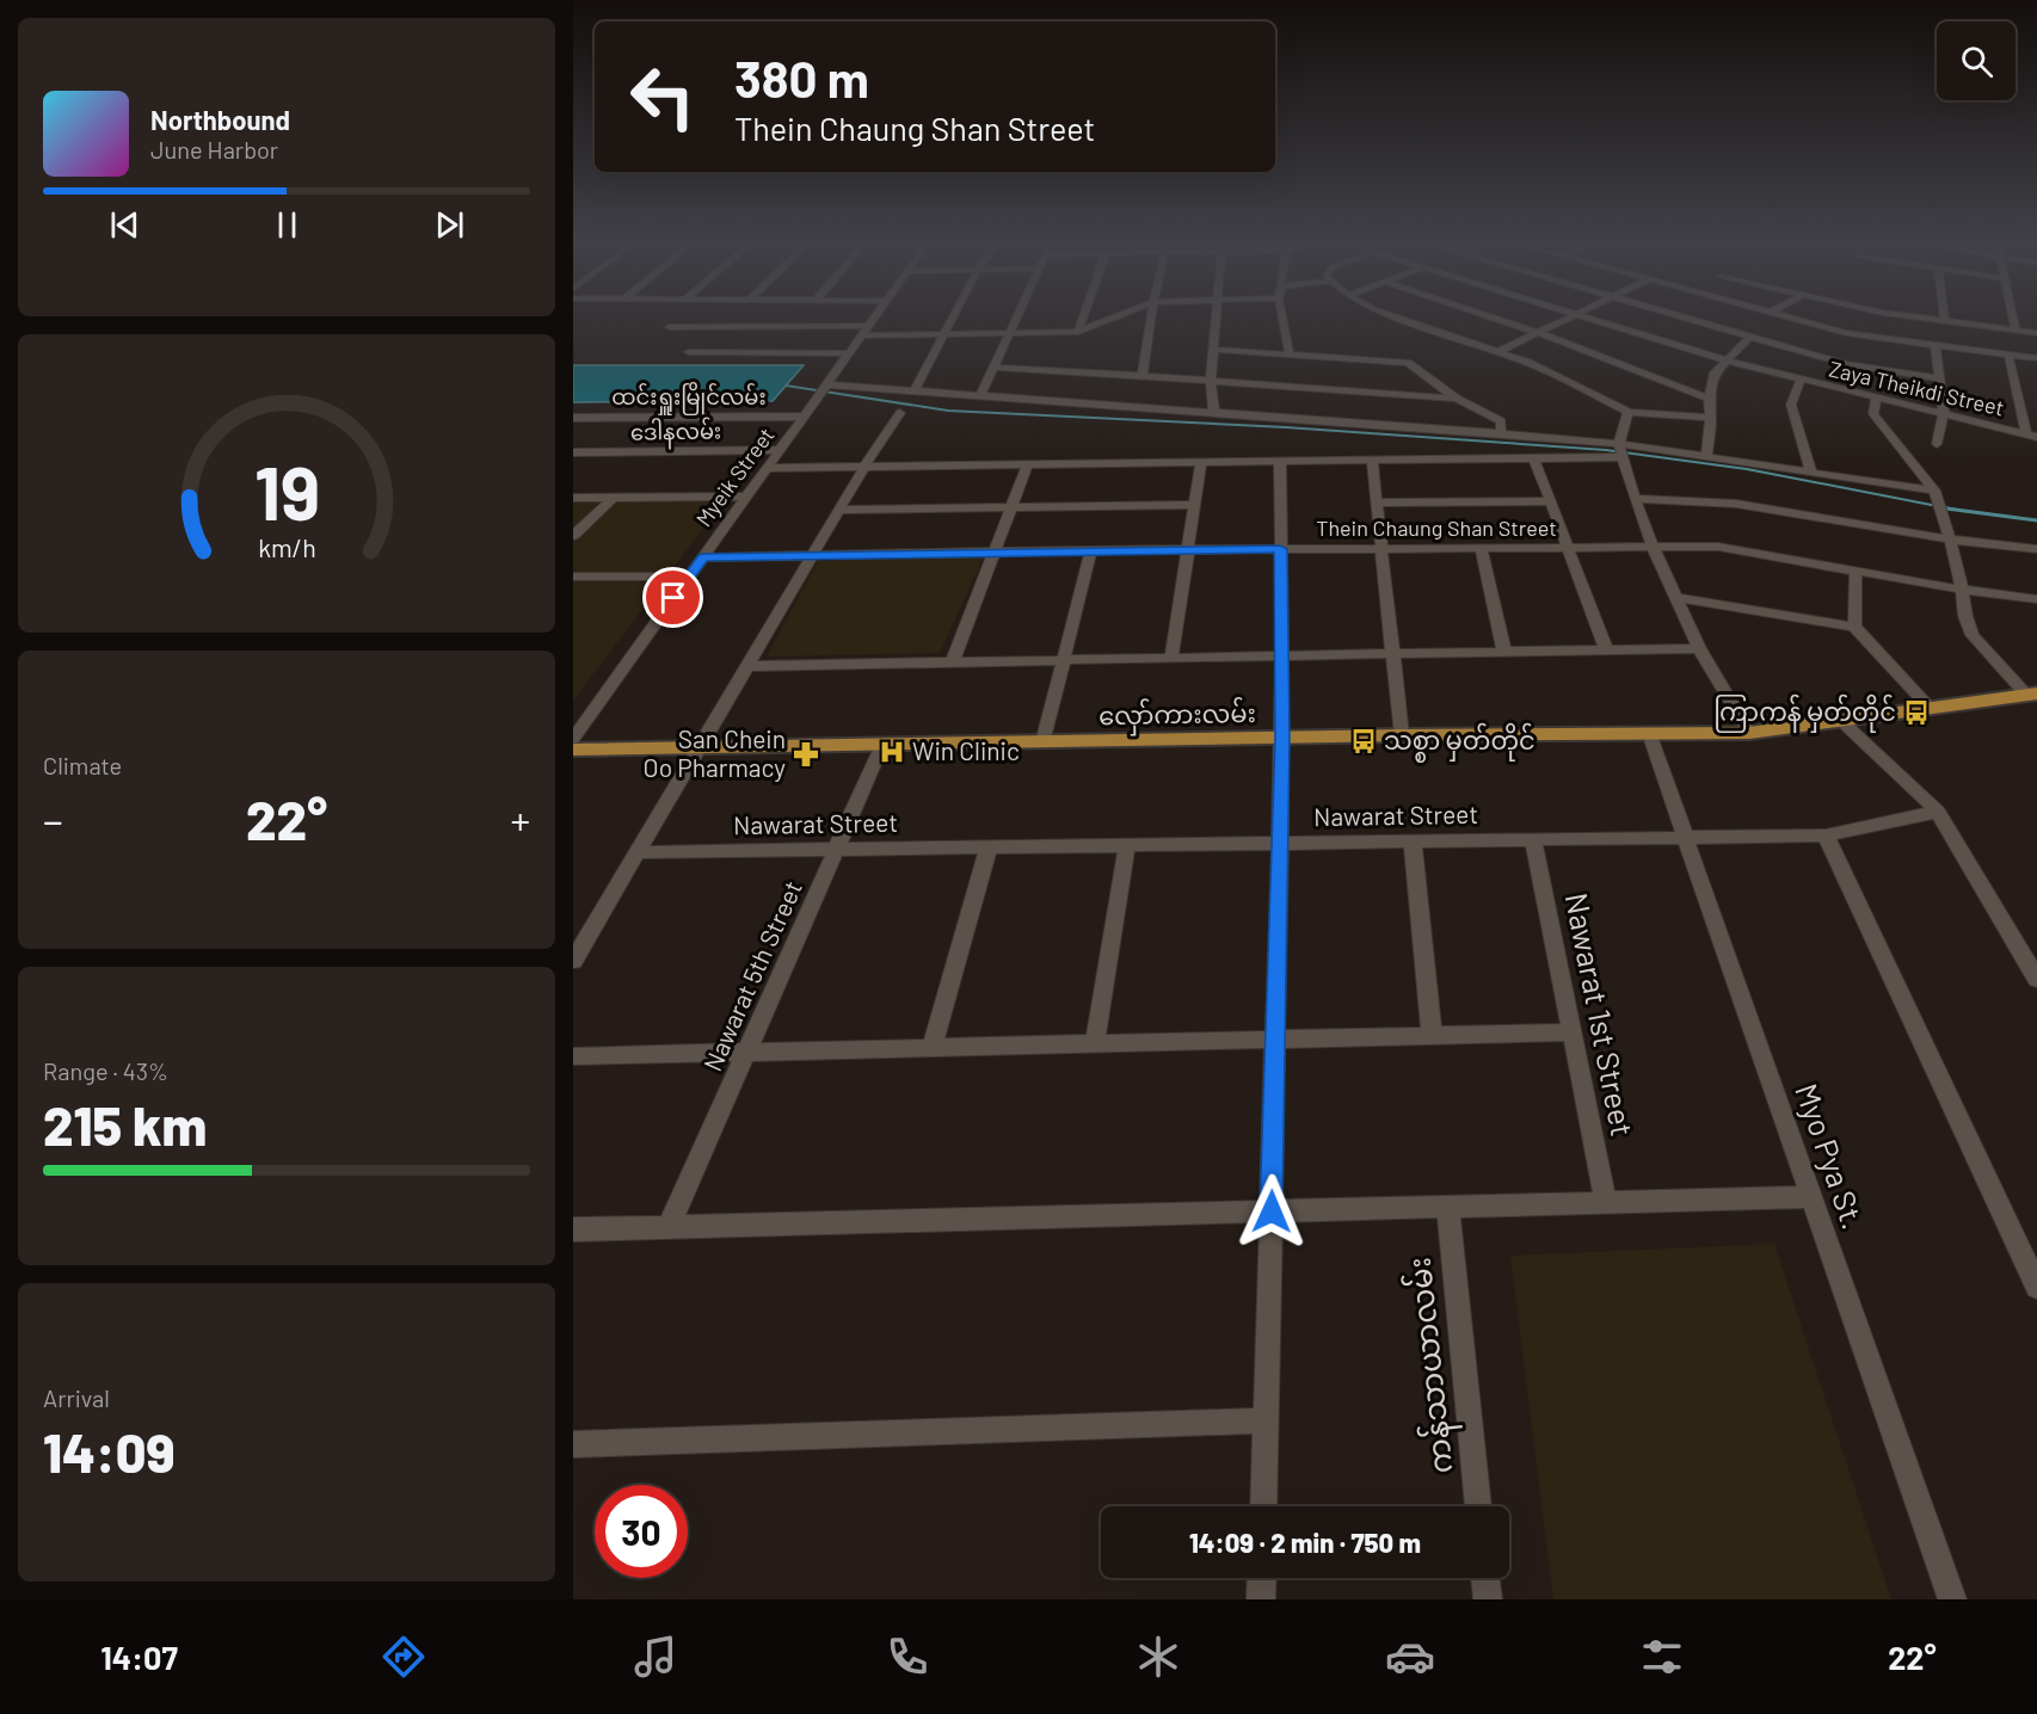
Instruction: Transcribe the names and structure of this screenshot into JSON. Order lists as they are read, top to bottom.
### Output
{
  "streets": {
    "main road": ["လှော်ကားလမ်း"],
    "street": [
      "Zaya Theikdi Street",
      "ထင်းရှူးမြိုင်လမ်း",
      "ဒေါနလမ်း",
      "Myeik Street",
      "Thein Chaung Shan Street",
      "Nawarat Street",
      "Nawarat 5th Street",
      "Nawarat 1st Street",
      "Myo Pya St.",
      "ကန်သာယာလမ်း"
    ]
  },
  "crossings": [
    ["ထင်းရှူးမြိုင်လမ်း", "Myeik Street"],
    ["ဒေါနလမ်း", "Myeik Street"],
    ["Myeik Street", "Thein Chaung Shan Street"],
    ["လှော်ကားလမ်း", "Nawarat 5th Street"],
    ["လှော်ကားလမ်း", "Myo Pya St."],
    ["Nawarat Street", "Nawarat 5th Street"],
    ["Nawarat Street", "Nawarat 1st Street"],
    ["Nawarat Street", "Myo Pya St."]
  ],
  "places": {
    "bus stop": ["ကြာကန် မှတ်တိုင်", "သစ္စာ မှတ်တိုင်"],
    "hospital": ["Win Clinic"],
    "pharmacy": ["San Chein Oo Pharmacy"]
  },
  "page": {
    "turn": ["380 m", "Thein Chaung Shan Street"],
    "song": ["Northbound", "June Harbor"],
    "tile": [
      "Climate",
      ["Range · 43%", "215 km"],
      ["Arrival", "14:09"]
    ],
    "heat": ["−", "22°", "+"],
    "limit": "30",
    "trip": "14:09 · 2 min · 750 m",
    "tabs": ["14:07", "22°"],
    "gauge": ["19", "km/h"]
  }
}
